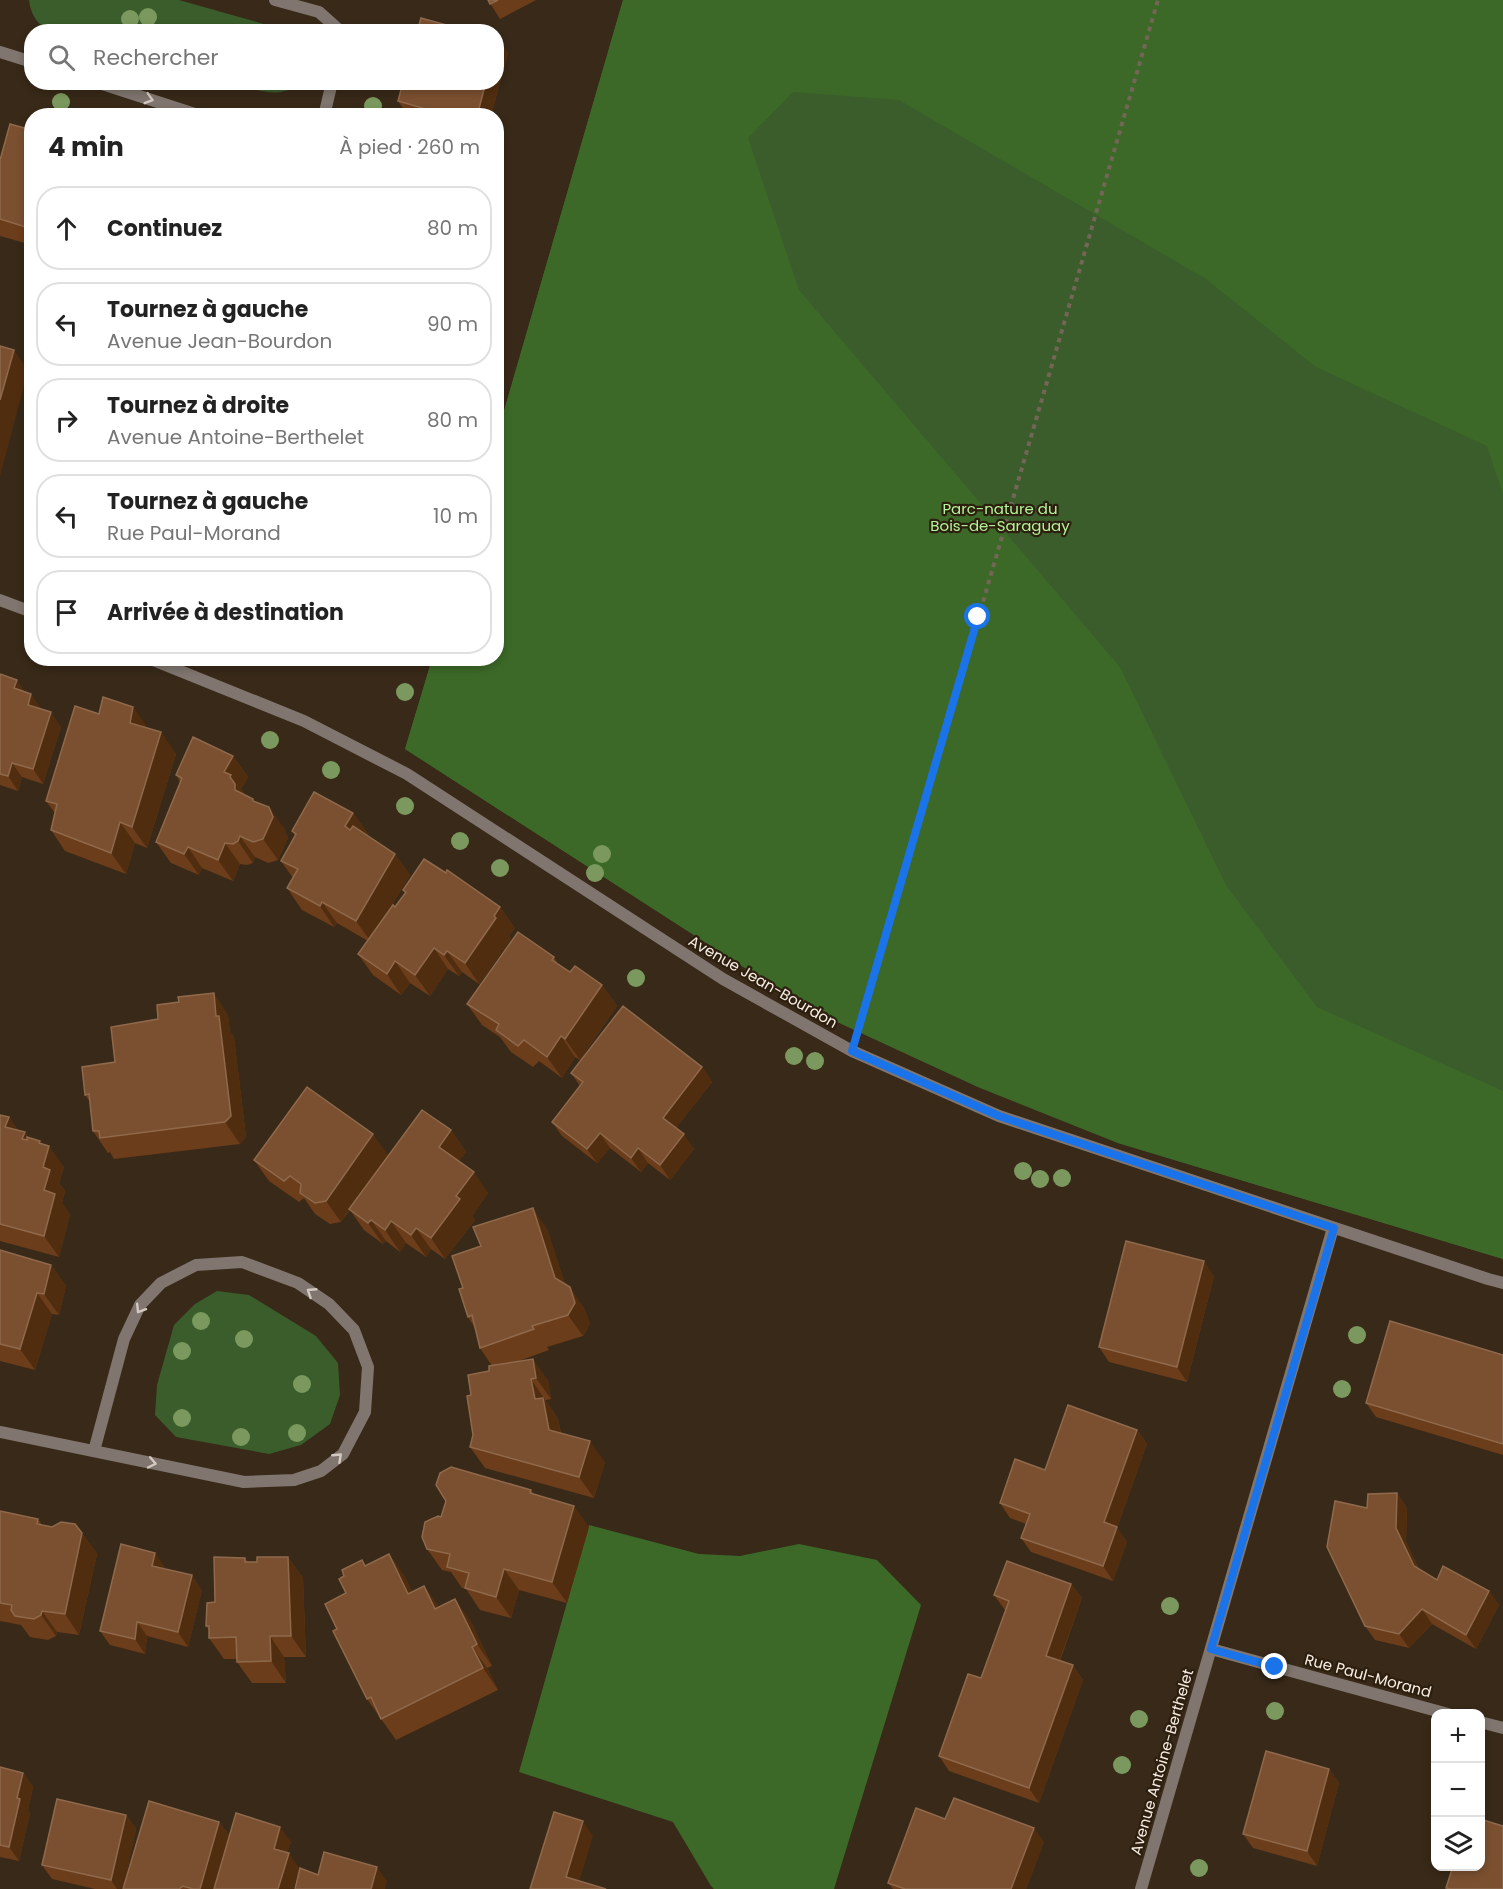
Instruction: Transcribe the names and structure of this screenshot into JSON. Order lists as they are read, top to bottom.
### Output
{
  "streets": {
    "street": ["Avenue Jean-Bourdon", "Rue Paul-Morand", "Avenue Antoine-Berthelet"]
  },
  "crossings": [
    ["Avenue Jean-Bourdon", "Avenue Antoine-Berthelet"],
    ["Rue Paul-Morand", "Avenue Antoine-Berthelet"]
  ],
  "parks": ["Parc-nature du Bois-de-Saraguay"],
  "page": {
    "search": "Rechercher",
    "heading": ["4 min", "À pied · 260 m"],
    "list": [
      ["Continuez", "80 m"],
      ["Tournez à gauche", "Avenue Jean-Bourdon", "90 m"],
      ["Tournez à droite", "Avenue Antoine-Berthelet", "80 m"],
      ["Tournez à gauche", "Rue Paul-Morand", "10 m"],
      "Arrivée à destination"
    ],
    "map_buttons": ["+", "−"]
  }
}
